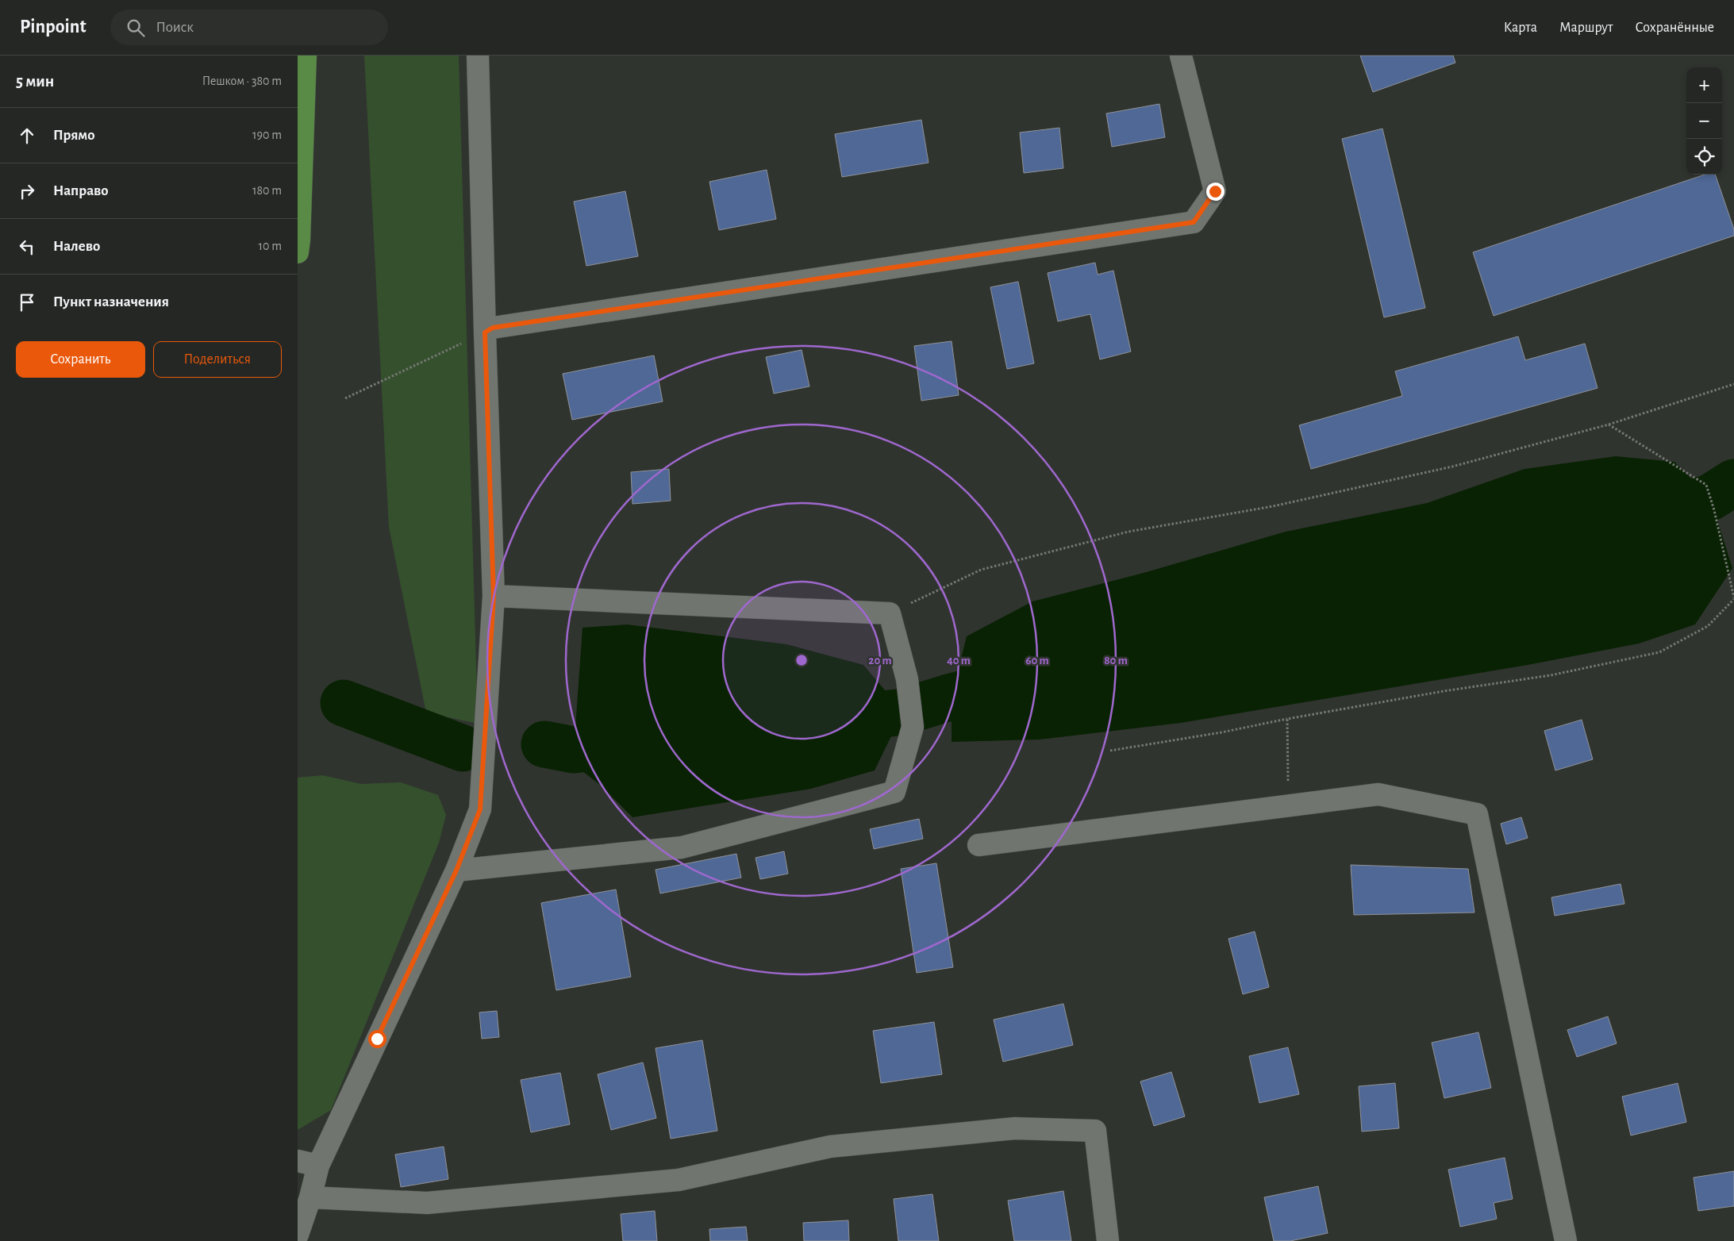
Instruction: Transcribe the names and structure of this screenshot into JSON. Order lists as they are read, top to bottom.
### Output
{
  "page": {
    "header": "Pinpoint",
    "search": "Поиск",
    "nav": ["Карта", "Маршрут", "Сохранённые"],
    "heading": ["5 мин", "Пешком · 380 m"],
    "map_buttons": ["+", "−"],
    "list": [
      ["Прямо", "190 m"],
      ["Направо", "180 m"],
      ["Налево", "10 m"],
      "Пункт назначения"
    ],
    "buttons": ["Сохранить", "Поделиться"]
  },
  "rings": [
    "20 m",
    "40 m",
    "60 m",
    "80 m"
  ]
}
